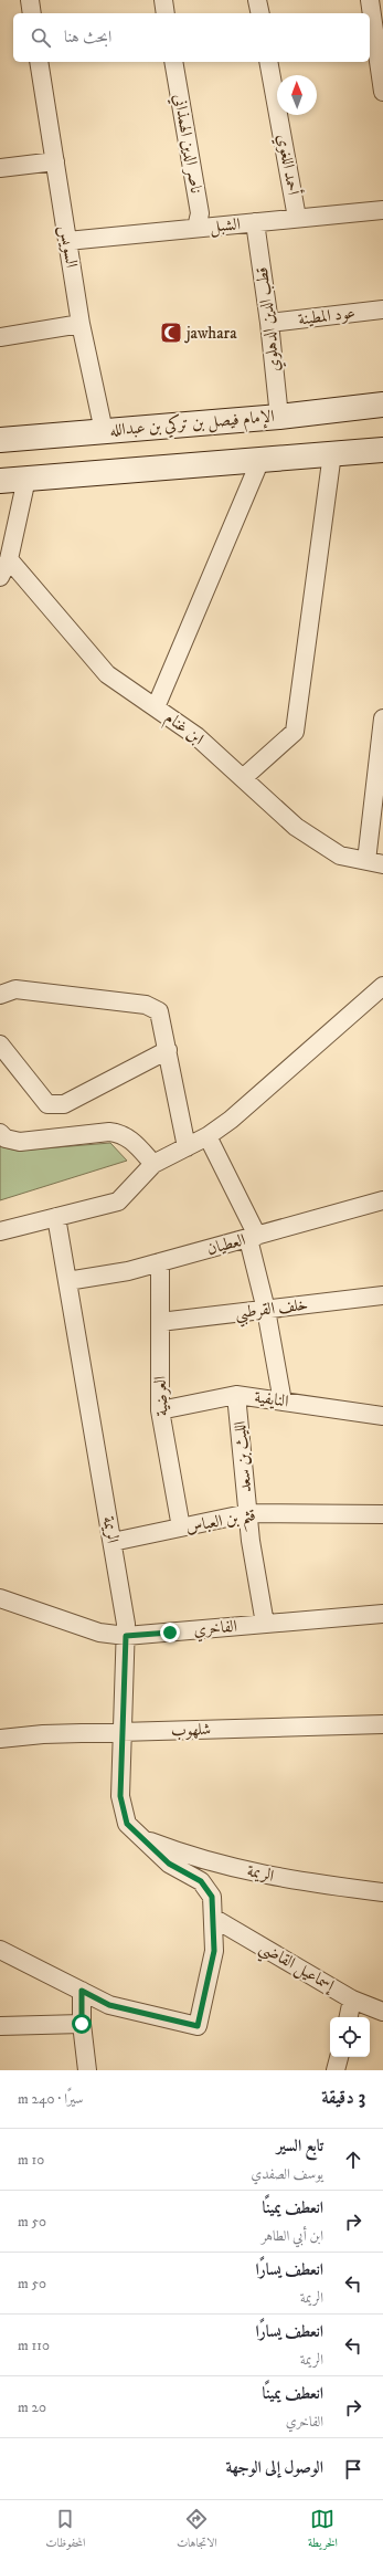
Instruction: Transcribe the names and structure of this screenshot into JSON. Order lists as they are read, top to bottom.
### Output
{
  "streets": {
    "main road": ["الإمام فيصل بن تركي بن عبدالله"],
    "street": [
      "ناصر الدين الهمذاني",
      "أحمد اللغوي",
      "الشبل",
      "السويس",
      "عود المطينة",
      "قطب الدين الدهلوي",
      "ابن غنام",
      "العطيان",
      "خلف القرطبي",
      "العرضية",
      "النايفية",
      "الليث بن سعد",
      "قثم بن العباس",
      "الريمة",
      "الفاخري",
      "شلهوب",
      "إسماعيل القاضي"
    ]
  },
  "crossings": [
    ["ناصر الدين الهمذاني", "الشبل"],
    ["أحمد اللغوي", "الشبل"],
    ["الشبل", "السويس"],
    ["الشبل", "قطب الدين الدهلوي"],
    ["السويس", "الإمام فيصل بن تركي بن عبدالله"],
    ["عود المطينة", "قطب الدين الدهلوي"],
    ["قطب الدين الدهلوي", "الإمام فيصل بن تركي بن عبدالله"],
    ["العطيان", "العرضية"],
    ["العطيان", "الريمة"],
    ["خلف القرطبي", "العرضية"],
    ["العرضية", "النايفية"],
    ["العرضية", "قثم بن العباس"],
    ["النايفية", "الليث بن سعد"],
    ["الليث بن سعد", "قثم بن العباس"],
    ["الليث بن سعد", "الفاخري"],
    ["قثم بن العباس", "الريمة"],
    ["الريمة", "الفاخري"],
    ["الريمة", "شلهوب"],
    ["الريمة", "إسماعيل القاضي"]
  ],
  "places": {
    "mosque": ["jawhara"]
  },
  "north": "top",
  "page": {
    "search": "ابحث هنا",
    "heading": ["3 دقيقة", "سيرًا · 240 m"],
    "list": [
      ["تابع السير", "يوسف الصفدي", "10 m"],
      ["انعطف يمينًا", "ابن أبي الطاهر", "50 m"],
      ["انعطف يسارًا", "الريمة", "50 m"],
      ["انعطف يسارًا", "الريمة", "110 m"],
      ["انعطف يمينًا", "الفاخري", "20 m"],
      "الوصول إلى الوجهة"
    ],
    "nav": ["الخريطة", "الاتجاهات", "المحفوظات"]
  }
}
